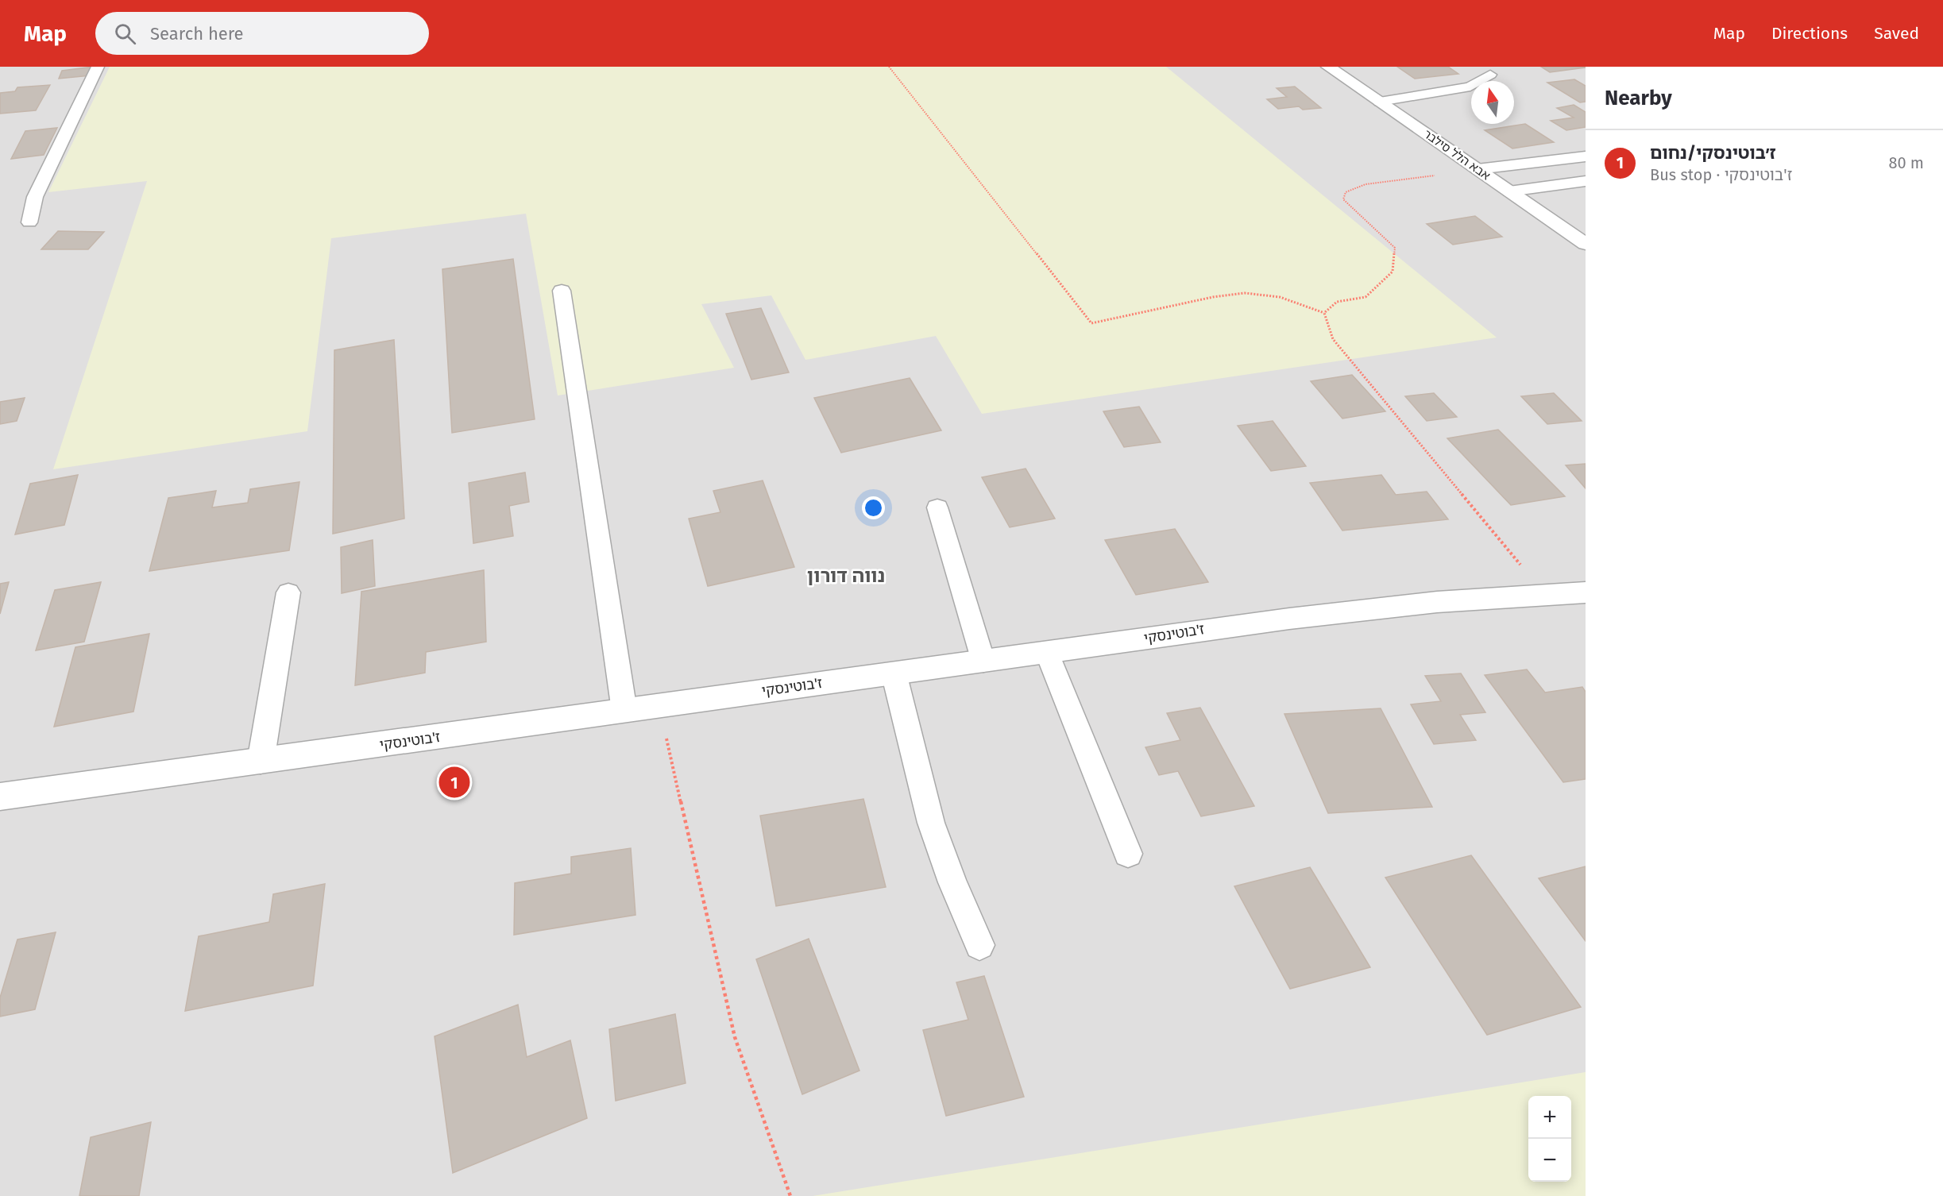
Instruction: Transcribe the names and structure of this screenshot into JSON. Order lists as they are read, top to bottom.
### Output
{
  "streets": {
    "street": ["אבא הלל סילבר", "ז'בוטינסקי"]
  },
  "districts": ["נווה דורון"],
  "north": "top",
  "page": {
    "header": "Map",
    "search": "Search here",
    "nav": ["Map", "Directions", "Saved"],
    "heading": "Nearby",
    "list": [
      {
        "mark": "1",
        "name": "ז׳בוטינסקי/נחום",
        "note": "Bus stop · ז'בוטינסקי",
        "value": "80 m"
      }
    ],
    "pins": "1",
    "map_buttons": ["+", "−"]
  }
}
